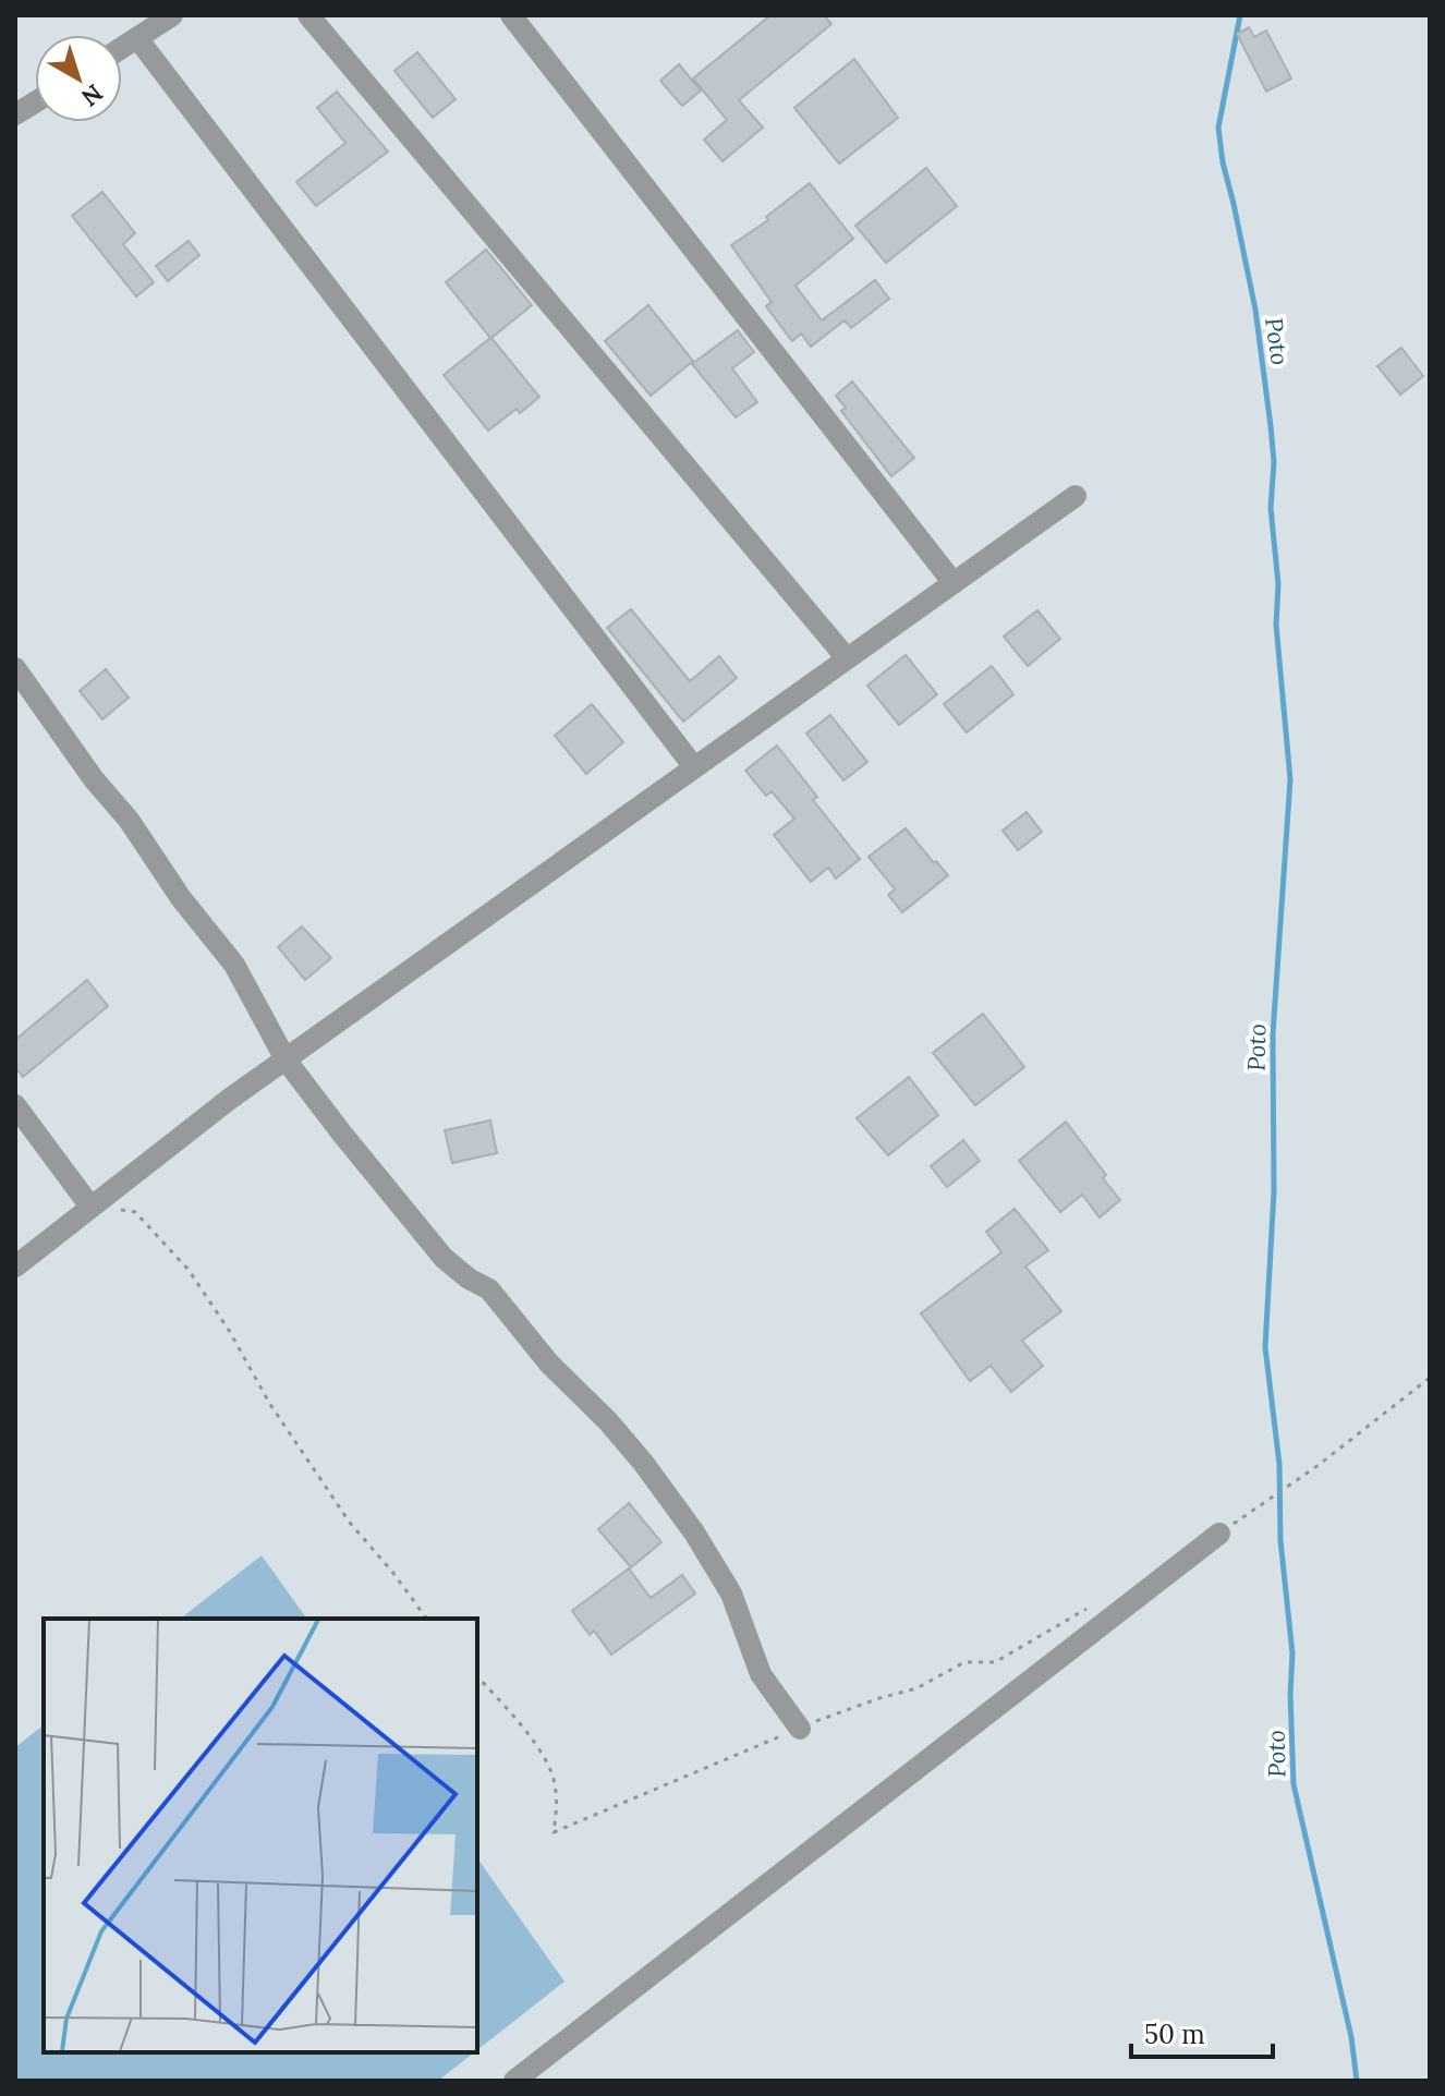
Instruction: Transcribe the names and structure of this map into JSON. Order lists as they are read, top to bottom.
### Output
{
  "water": ["Poto"],
  "scale_bar": "50 m",
  "north": "bottom right"
}
